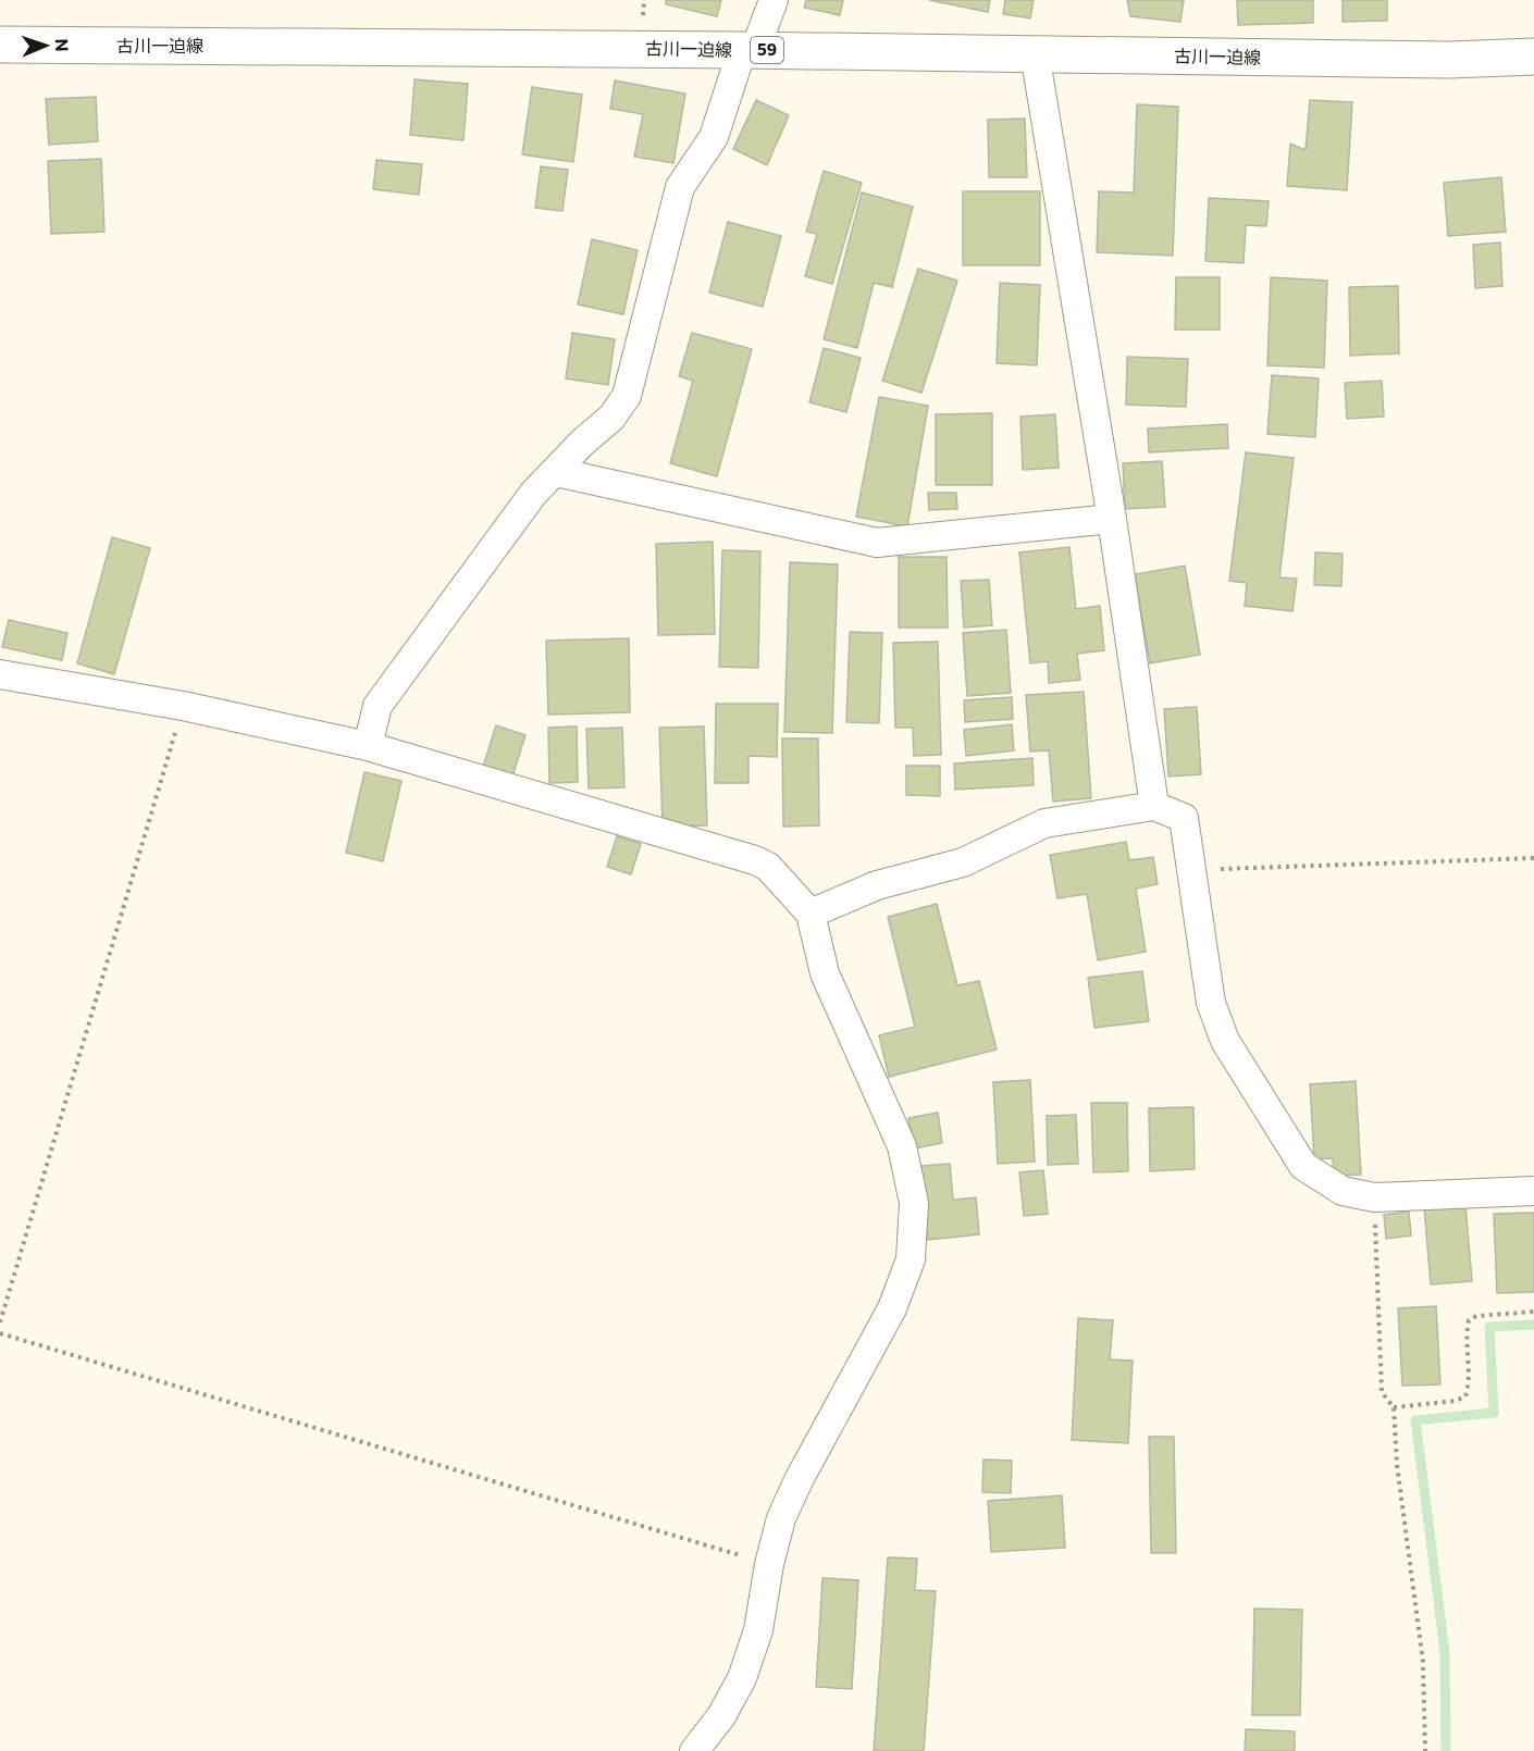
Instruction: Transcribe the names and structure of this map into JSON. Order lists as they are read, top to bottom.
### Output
{
  "streets": {
    "main road": ["古川一迫線", "59"]
  },
  "north": "right"
}
